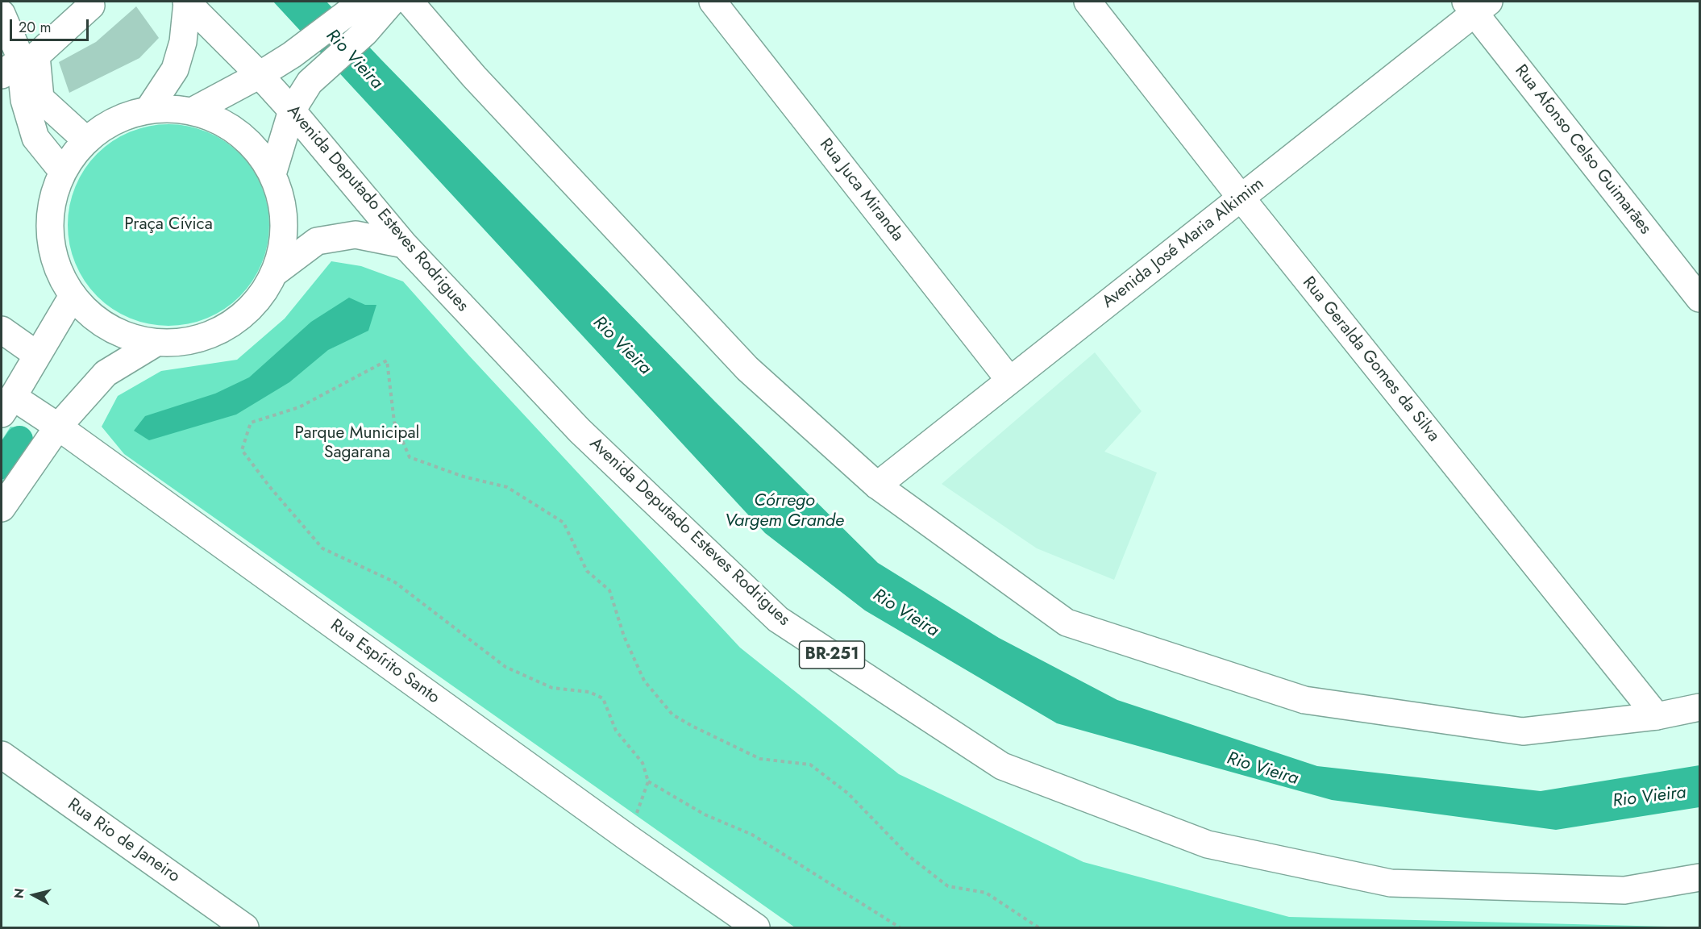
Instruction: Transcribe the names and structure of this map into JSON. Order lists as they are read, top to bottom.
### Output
{
  "streets": {
    "street": [
      "Rua Afonso Celso Guimarães",
      "Rua Juca Miranda",
      "Avenida Deputado Esteves Rodrigues",
      "Avenida José Maria Alkimim",
      "Rua Geralda Gomes da Silva",
      "BR-251",
      "Rua Espírito Santo",
      "Rua Rio de Janeiro"
    ]
  },
  "crossings": [
    ["Rua Afonso Celso Guimarães", "Avenida José Maria Alkimim"],
    ["Rua Juca Miranda", "Avenida José Maria Alkimim"],
    ["Avenida José Maria Alkimim", "Rua Geralda Gomes da Silva"]
  ],
  "water": ["Rio Vieira", "Córrego Vargem Grande"],
  "parks": ["Praça Cívica", "Parque Municipal Sagarana"],
  "scale_bar": "20 m",
  "north": "left"
}
